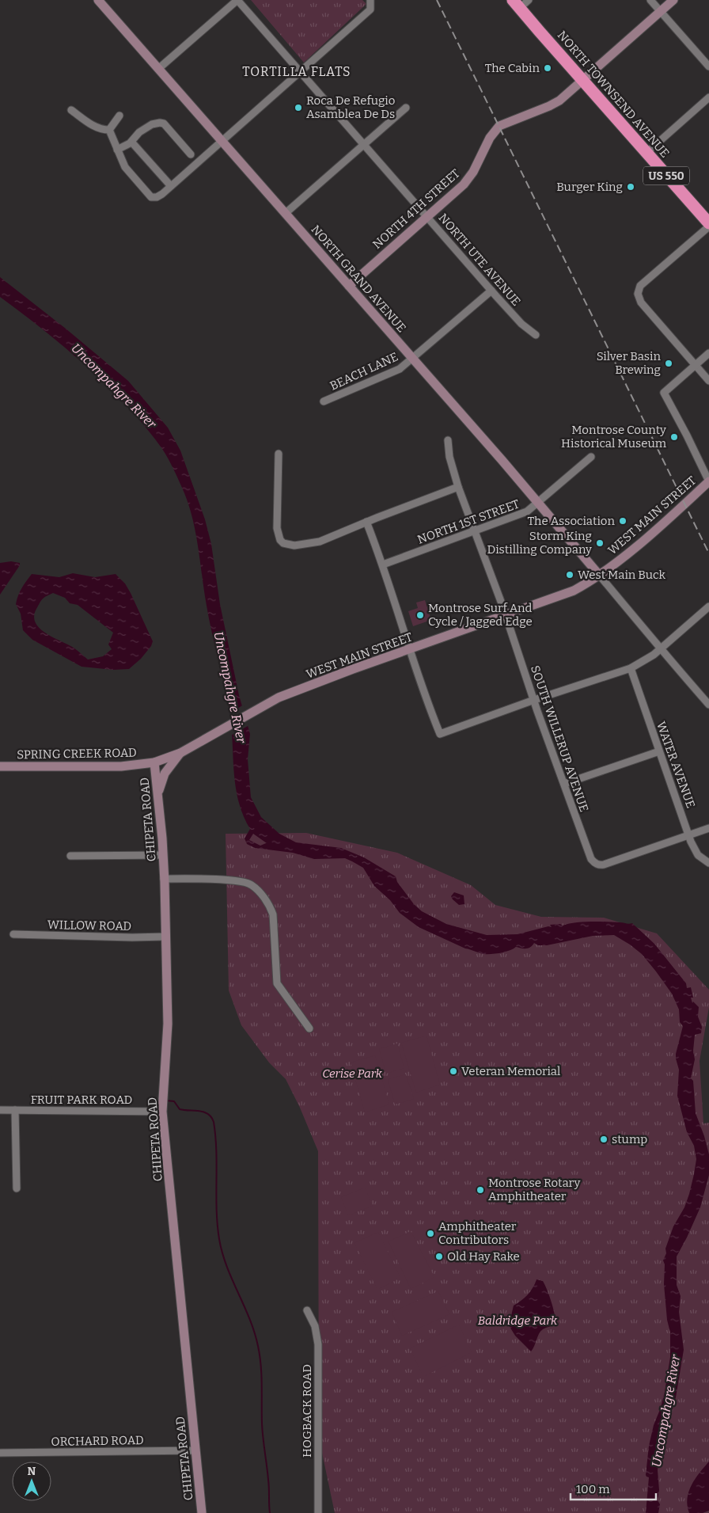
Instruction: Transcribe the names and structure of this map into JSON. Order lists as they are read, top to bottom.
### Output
{
  "streets": {
    "highway": ["NORTH TOWNSEND AVENUE", "US 550"],
    "street": [
      "NORTH 4TH STREET",
      "NORTH UTE AVENUE",
      "NORTH GRAND AVENUE",
      "BEACH LANE",
      "WEST MAIN STREET",
      "NORTH 1ST STREET",
      "SOUTH WILLERUP AVENUE",
      "SPRING CREEK ROAD",
      "WATER AVENUE",
      "CHIPETA ROAD",
      "WILLOW ROAD",
      "FRUIT PARK ROAD",
      "HOGBACK ROAD",
      "ORCHARD ROAD"
    ]
  },
  "crossings": [
    ["NORTH TOWNSEND AVENUE", "NORTH 4TH STREET"],
    ["NORTH 4TH STREET", "NORTH UTE AVENUE"],
    ["NORTH 4TH STREET", "NORTH GRAND AVENUE"],
    ["NORTH UTE AVENUE", "BEACH LANE"],
    ["NORTH GRAND AVENUE", "BEACH LANE"],
    ["NORTH GRAND AVENUE", "WEST MAIN STREET"],
    ["NORTH GRAND AVENUE", "NORTH 1ST STREET"],
    ["WEST MAIN STREET", "SOUTH WILLERUP AVENUE"],
    ["WEST MAIN STREET", "SPRING CREEK ROAD"],
    ["WEST MAIN STREET", "CHIPETA ROAD"],
    ["NORTH 1ST STREET", "SOUTH WILLERUP AVENUE"],
    ["SOUTH WILLERUP AVENUE", "WATER AVENUE"],
    ["SPRING CREEK ROAD", "CHIPETA ROAD"],
    ["CHIPETA ROAD", "WILLOW ROAD"],
    ["CHIPETA ROAD", "FRUIT PARK ROAD"],
    ["CHIPETA ROAD", "ORCHARD ROAD"]
  ],
  "districts": ["TORTILLA FLATS"],
  "water": ["Uncompahgre River"],
  "parks": ["Cerise Park", "Baldridge Park"],
  "places": [
    "The Cabin",
    "Roca De Refugio Asamblea De Ds",
    "Burger King",
    "Silver Basin Brewing",
    "Montrose County Historical Museum",
    "The Association",
    "Storm King Distilling Company",
    "West Main Buck",
    "Montrose Surf And Cycle / Jagged Edge",
    "Veteran Memorial",
    "stump",
    "Montrose Rotary Amphitheater",
    "Amphitheater Contributors",
    "Old Hay Rake"
  ],
  "scale_bar": "100 m",
  "north": "top"
}
